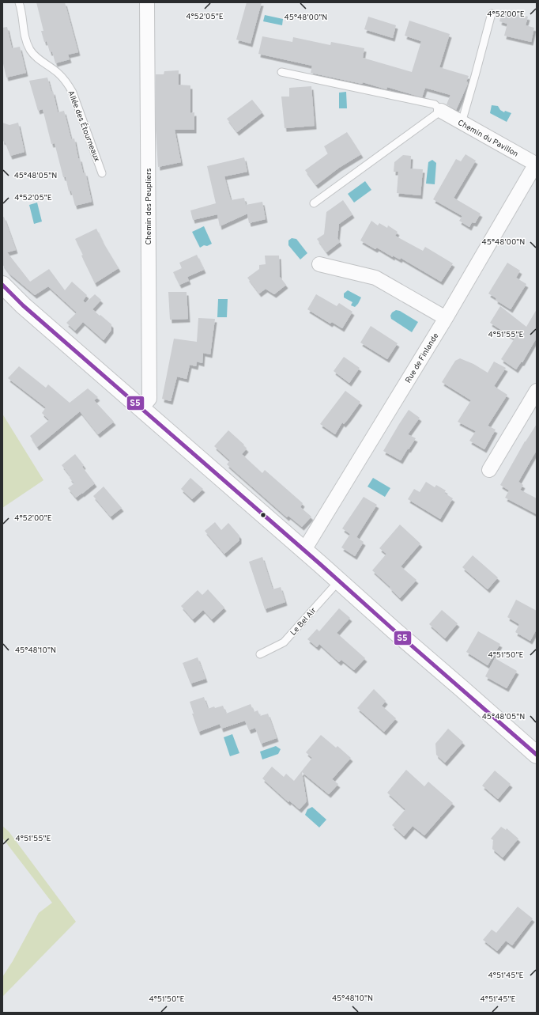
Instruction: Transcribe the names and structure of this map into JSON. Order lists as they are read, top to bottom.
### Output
{
  "streets": {
    "street": ["Chemin du Pavillon", "Chemin des Peupliers", "Rue de Finlande"],
    "lane": ["Allée des Étourneaux", "Le Bel Air"]
  },
  "crossings": [
    ["Chemin du Pavillon", "Rue de Finlande"]
  ],
  "lines": ["transit line S5"],
  "coordinates": [
    "4°52'00\"E",
    "4°52'05\"E",
    "45°48'00\"N",
    "45°48'05\"N",
    "4°51'55\"E",
    "45°48'10\"N",
    "4°51'50\"E",
    "4°51'45\"E"
  ]
}
